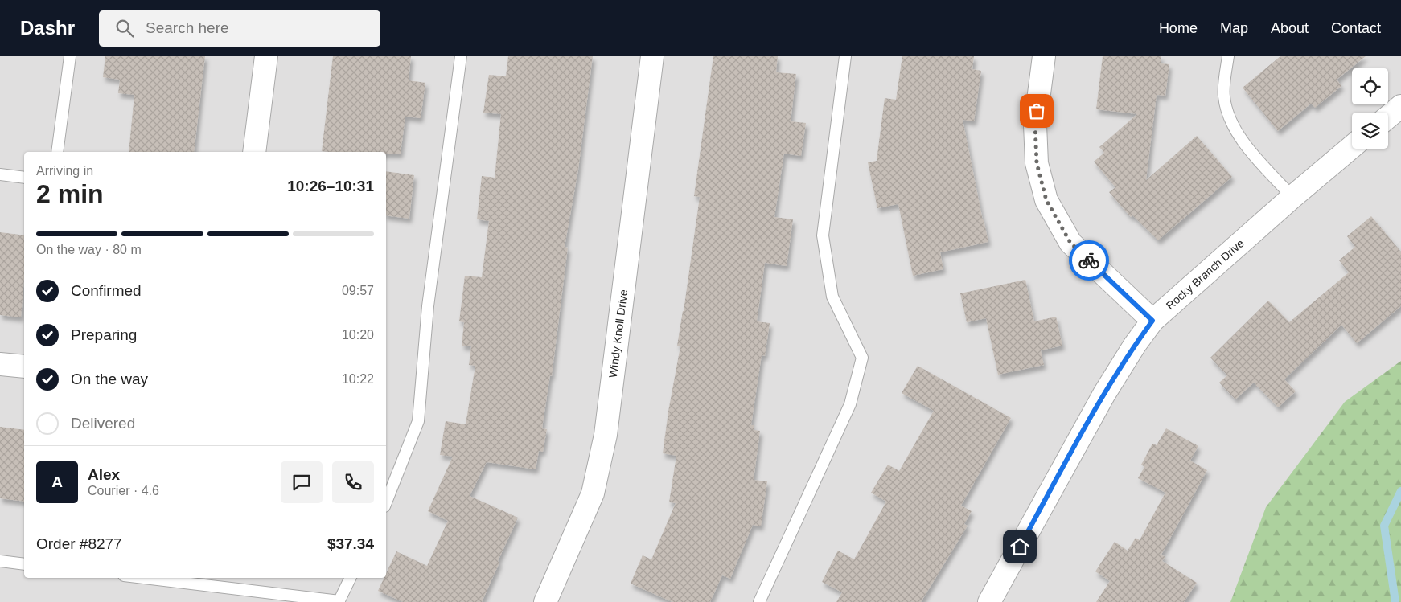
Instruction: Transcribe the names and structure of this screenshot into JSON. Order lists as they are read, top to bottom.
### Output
{
  "streets": {
    "street": ["Rocky Branch Drive", "Windy Knoll Drive"]
  },
  "page": {
    "header": "Dashr",
    "search": "Search here",
    "nav": [
      "Home",
      "Map",
      "About",
      "Contact"
    ],
    "heading": ["2 min", "Arriving in", "10:26–10:31"],
    "panel": [
      "Alex",
      "Courier · 4.6",
      "Order #8277",
      "$37.34"
    ],
    "bar": "On the way · 80 m",
    "list": [
      ["Confirmed", "09:57"],
      ["Preparing", "10:20"],
      ["On the way", "10:22"],
      "Delivered"
    ],
    "round": "A"
  }
}
